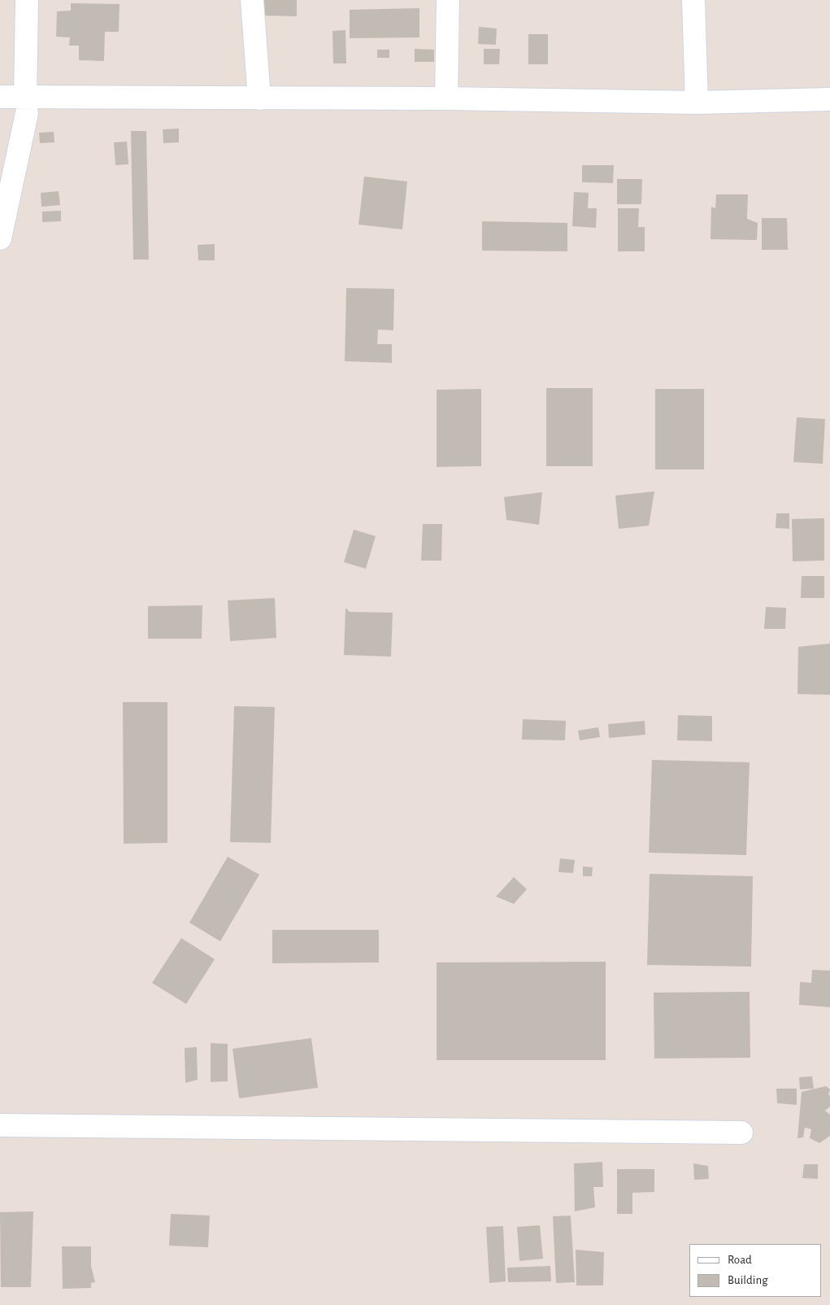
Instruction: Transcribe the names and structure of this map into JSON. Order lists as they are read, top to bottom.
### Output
{
  "legend": ["Road", "Building"]
}
